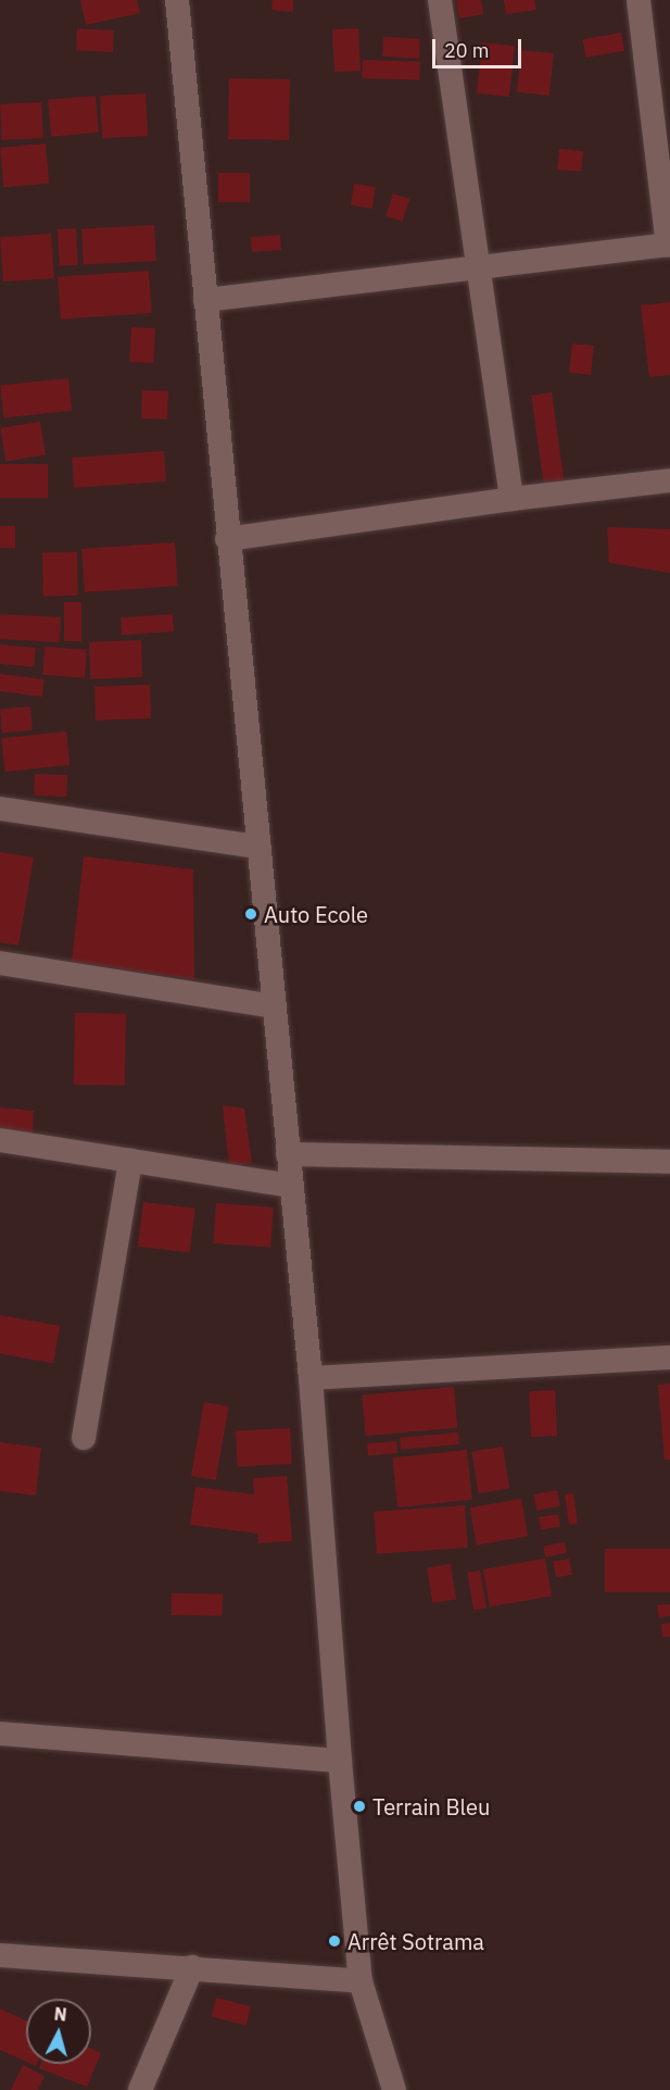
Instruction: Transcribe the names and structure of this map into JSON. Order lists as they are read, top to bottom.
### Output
{
  "places": ["Auto Ecole", "Terrain Bleu", "Arrêt Sotrama"],
  "scale_bar": "20 m",
  "north": "top"
}
